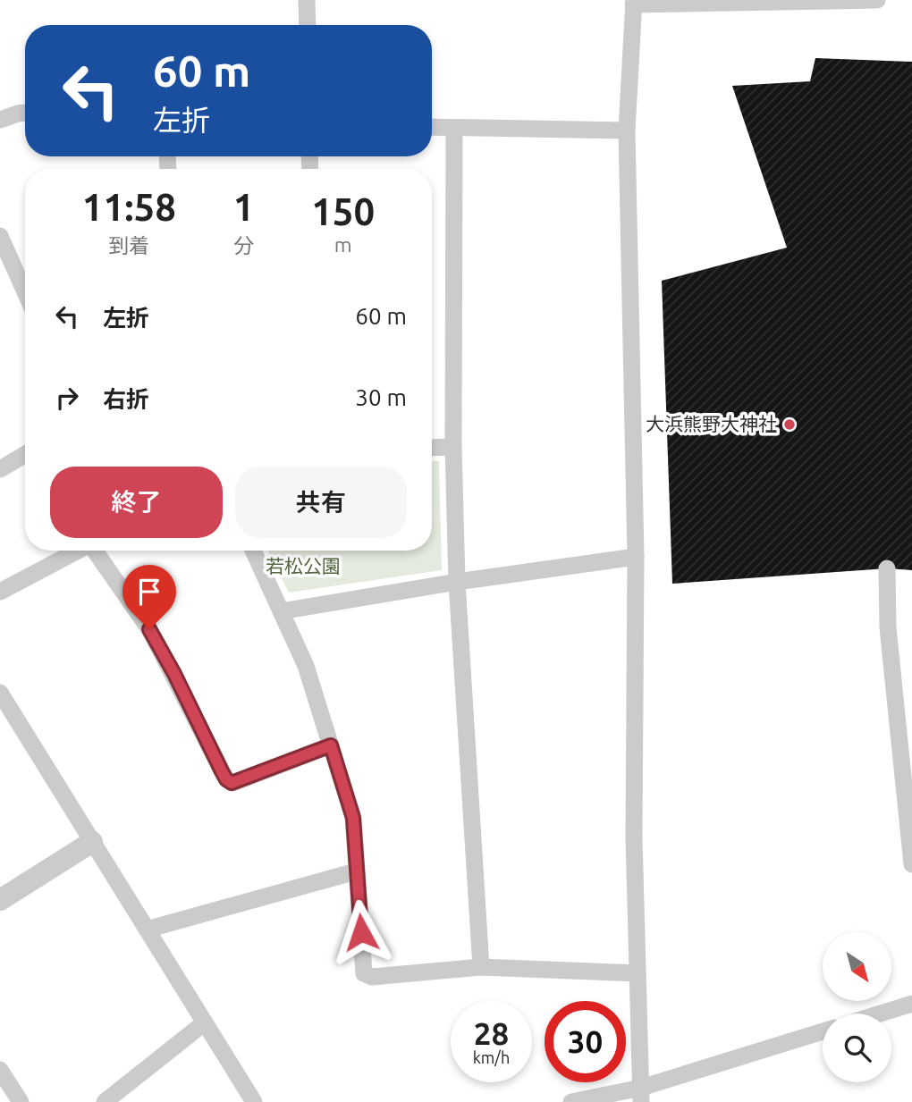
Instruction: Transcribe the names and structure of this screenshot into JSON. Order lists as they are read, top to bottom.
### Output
{
  "parks": ["若松公園"],
  "places": ["大浜熊野大神社"],
  "north": "bottom right",
  "page": {
    "turn": ["60 m", "左折"],
    "eta": [
      "11:58",
      "到着",
      "1",
      "分",
      "150",
      "m"
    ],
    "list": [
      {
        "name": "左折",
        "value": "60 m"
      },
      {
        "name": "右折",
        "value": "30 m"
      }
    ],
    "buttons": ["終了", "共有"],
    "speed": "28 km/h",
    "limit": "30"
  }
}
